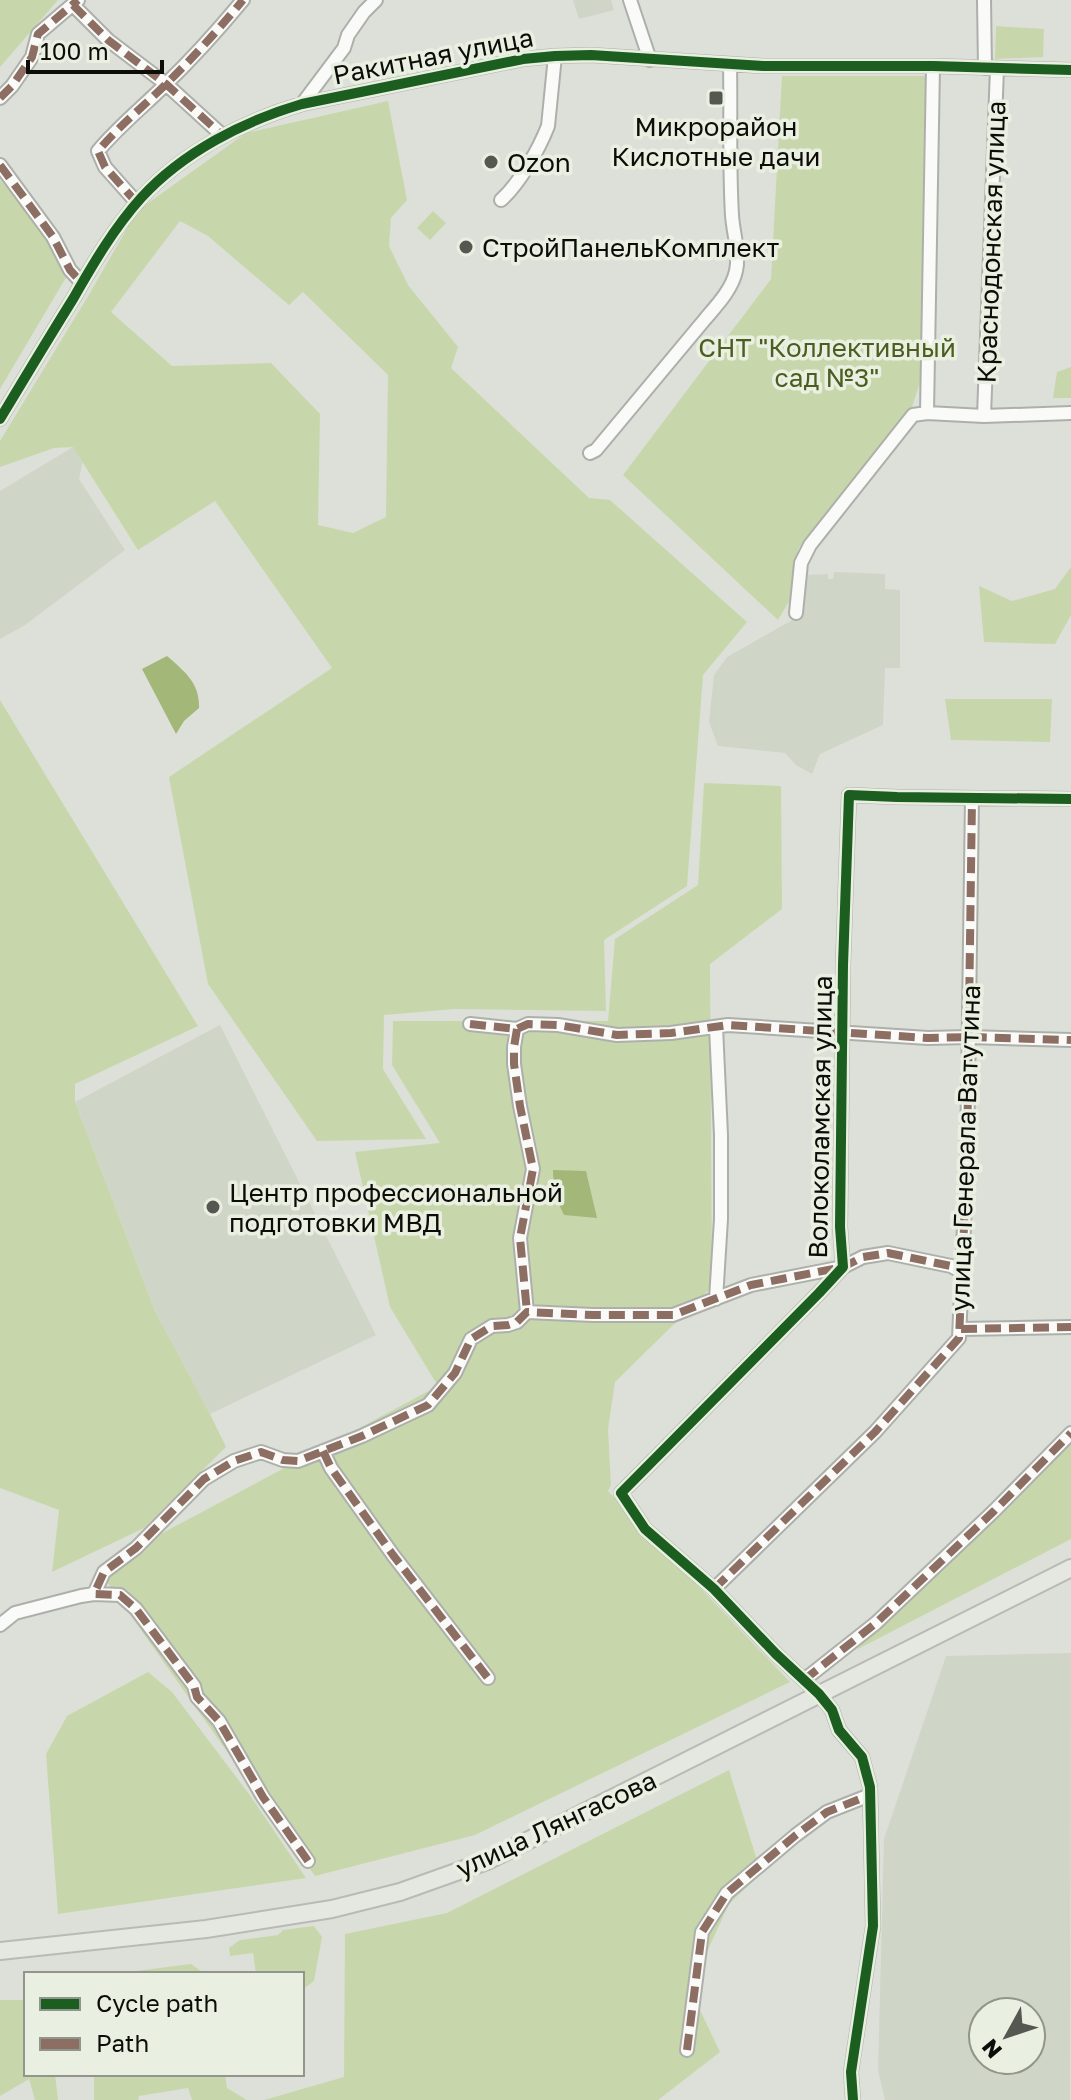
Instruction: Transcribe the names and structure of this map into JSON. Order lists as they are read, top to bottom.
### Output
{
  "streets": {
    "main road": ["улица Лянгасова"],
    "street": [
      "Ракитная улица",
      "Краснодонская улица",
      "Волоколамская улица",
      "улица Генерала Ватутина"
    ]
  },
  "crossings": [
    ["Ракитная улица", "Краснодонская улица"],
    ["Волоколамская улица", "улица Генерала Ватутина"]
  ],
  "parks": ["СНТ \"Коллективный сад №3\""],
  "places": {
    "transit": ["Микрорайон Кислотные дачи"],
    "other": ["Ozon", "СтройПанельКомплект", "Центр профессиональной подготовки МВД"]
  },
  "legend": ["Cycle path", "Path"],
  "scale_bar": "100 m",
  "north": "bottom left"
}
